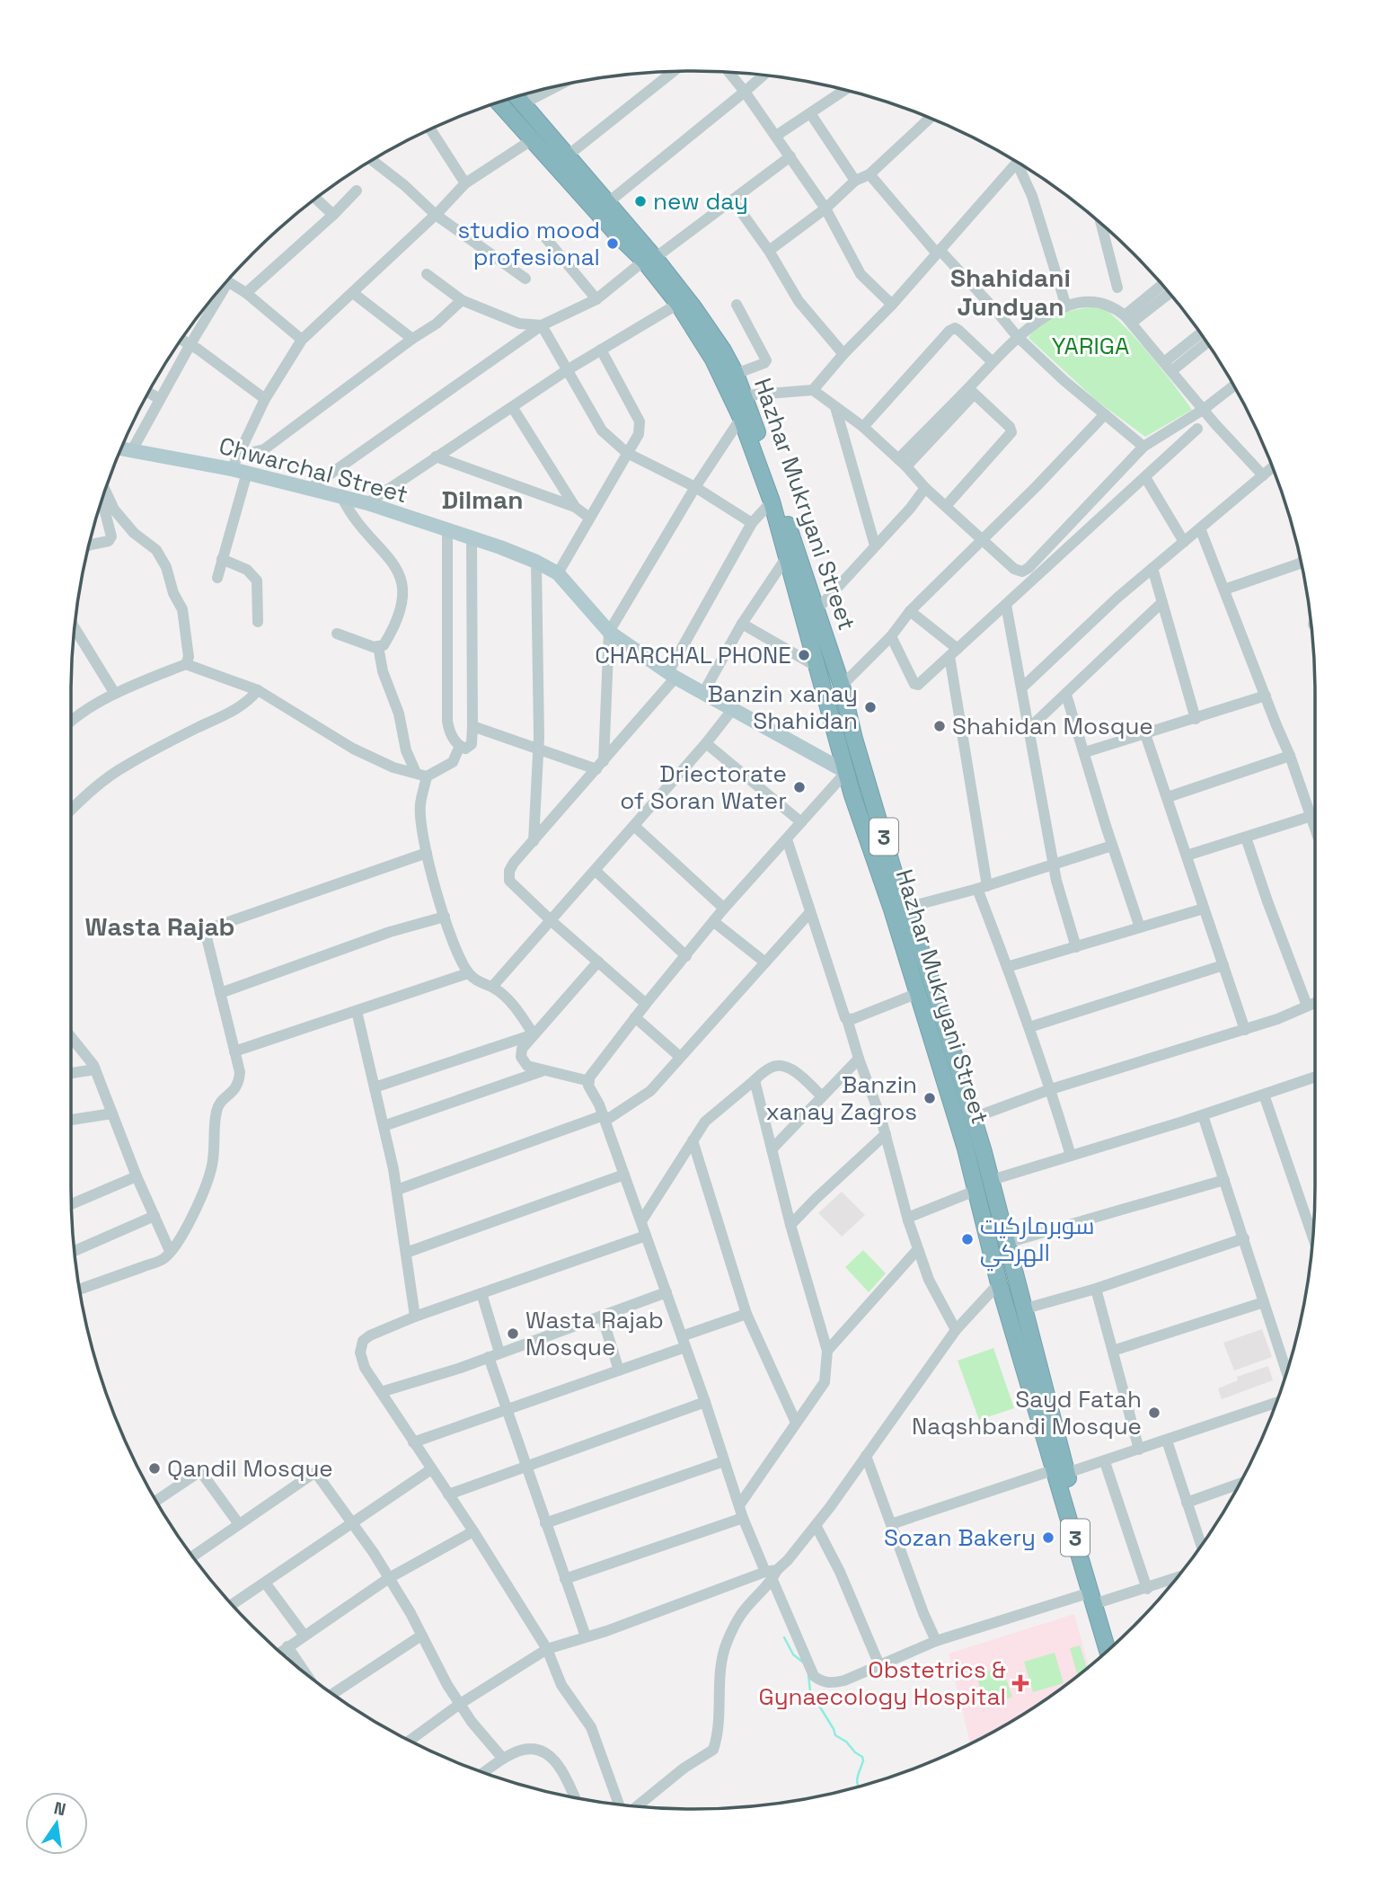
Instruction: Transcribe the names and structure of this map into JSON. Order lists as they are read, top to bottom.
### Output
{
  "streets": {
    "highway": ["Hazhar Mukryani Street", "3"],
    "main road": ["Chwarchal Street"]
  },
  "crossings": [
    ["Chwarchal Street", "Hazhar Mukryani Street"]
  ],
  "districts": ["Shahidani Jundyan", "Dilman", "Wasta Rajab"],
  "parks": ["YARIGA"],
  "places": {
    "other": [
      "new day",
      "studio mood profesional",
      "CHARCHAL PHONE",
      "Banzin xanay Shahidan",
      "Shahidan Mosque",
      "Driectorate of Soran Water",
      "Banzin xanay Zagros",
      "سوبرماركيت الهركي",
      "Wasta Rajab Mosque",
      "Sayd Fatah Naqshbandi Mosque",
      "Qandil Mosque",
      "Sozan Bakery"
    ],
    "health": ["Obstetrics & Gynaecology Hospital"]
  },
  "north": "top"
}
